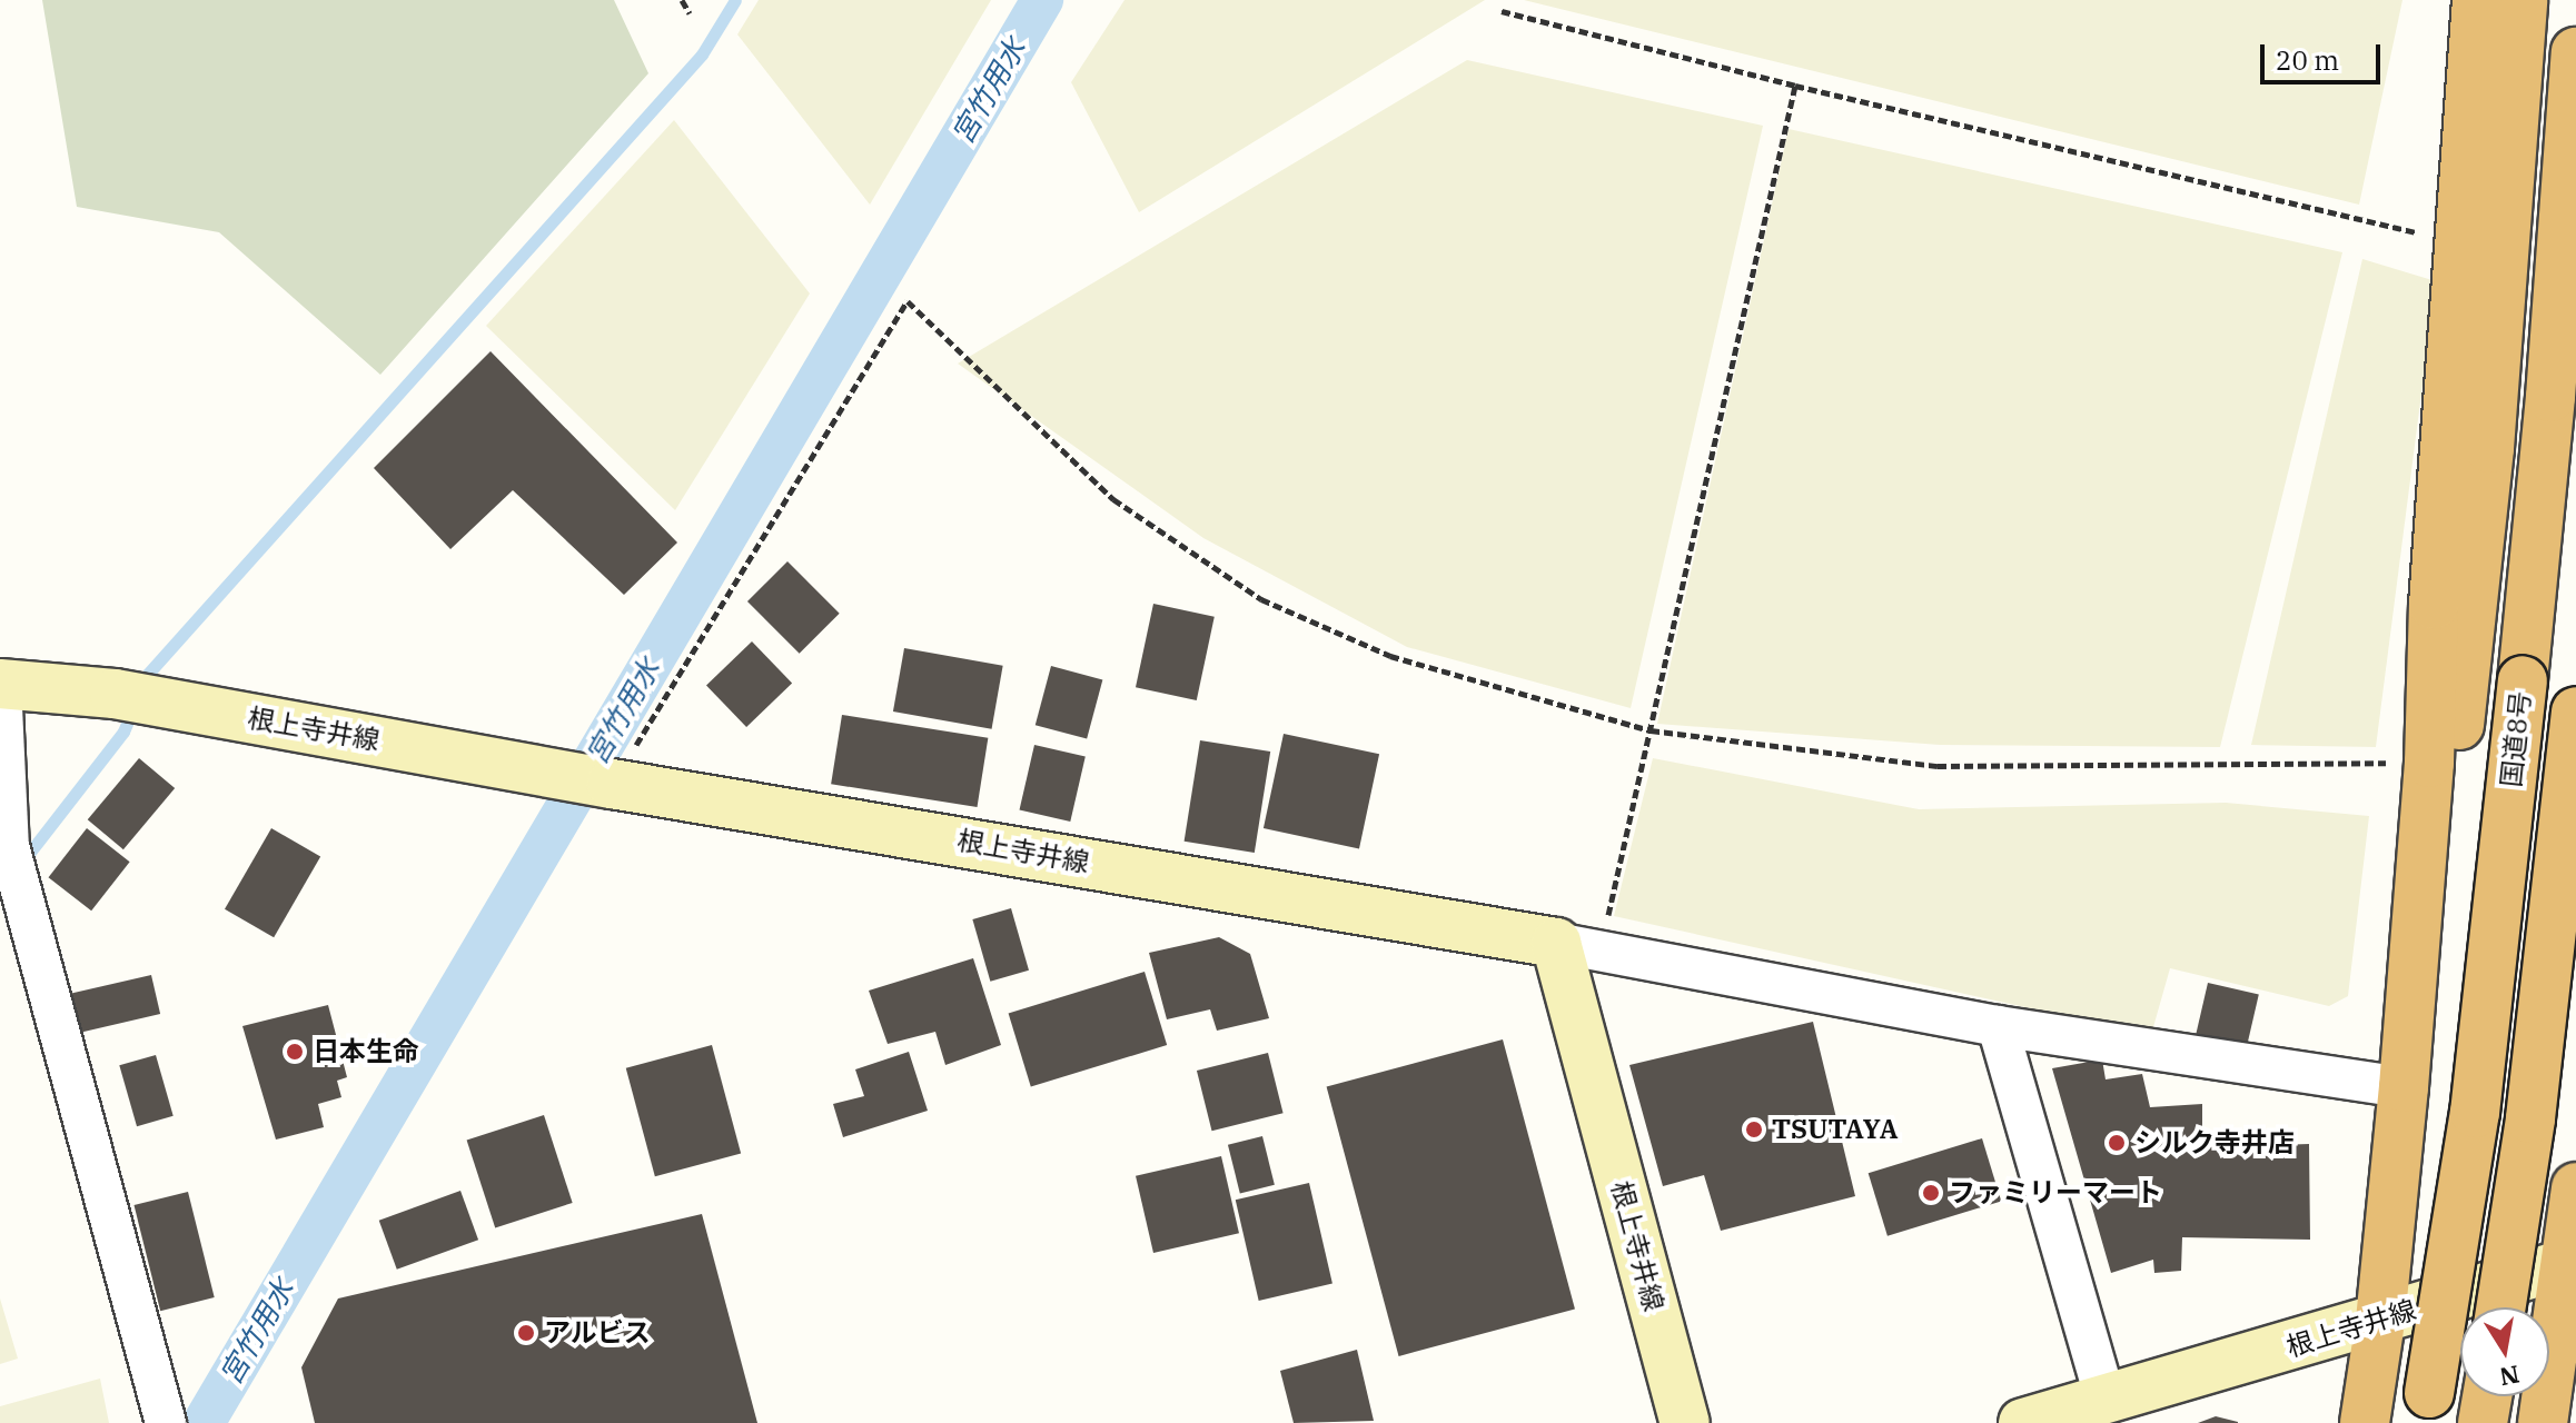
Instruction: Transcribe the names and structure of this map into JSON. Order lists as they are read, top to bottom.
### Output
{
  "streets": {
    "highway": ["国道8号"],
    "main road": ["根上寺井線"]
  },
  "water": ["宮竹用水"],
  "places": [
    "日本生命",
    "TSUTAYA",
    "シルク寺井店",
    "ファミリーマート",
    "アルビス"
  ],
  "scale_bar": "20 m",
  "north": "bottom"
}
